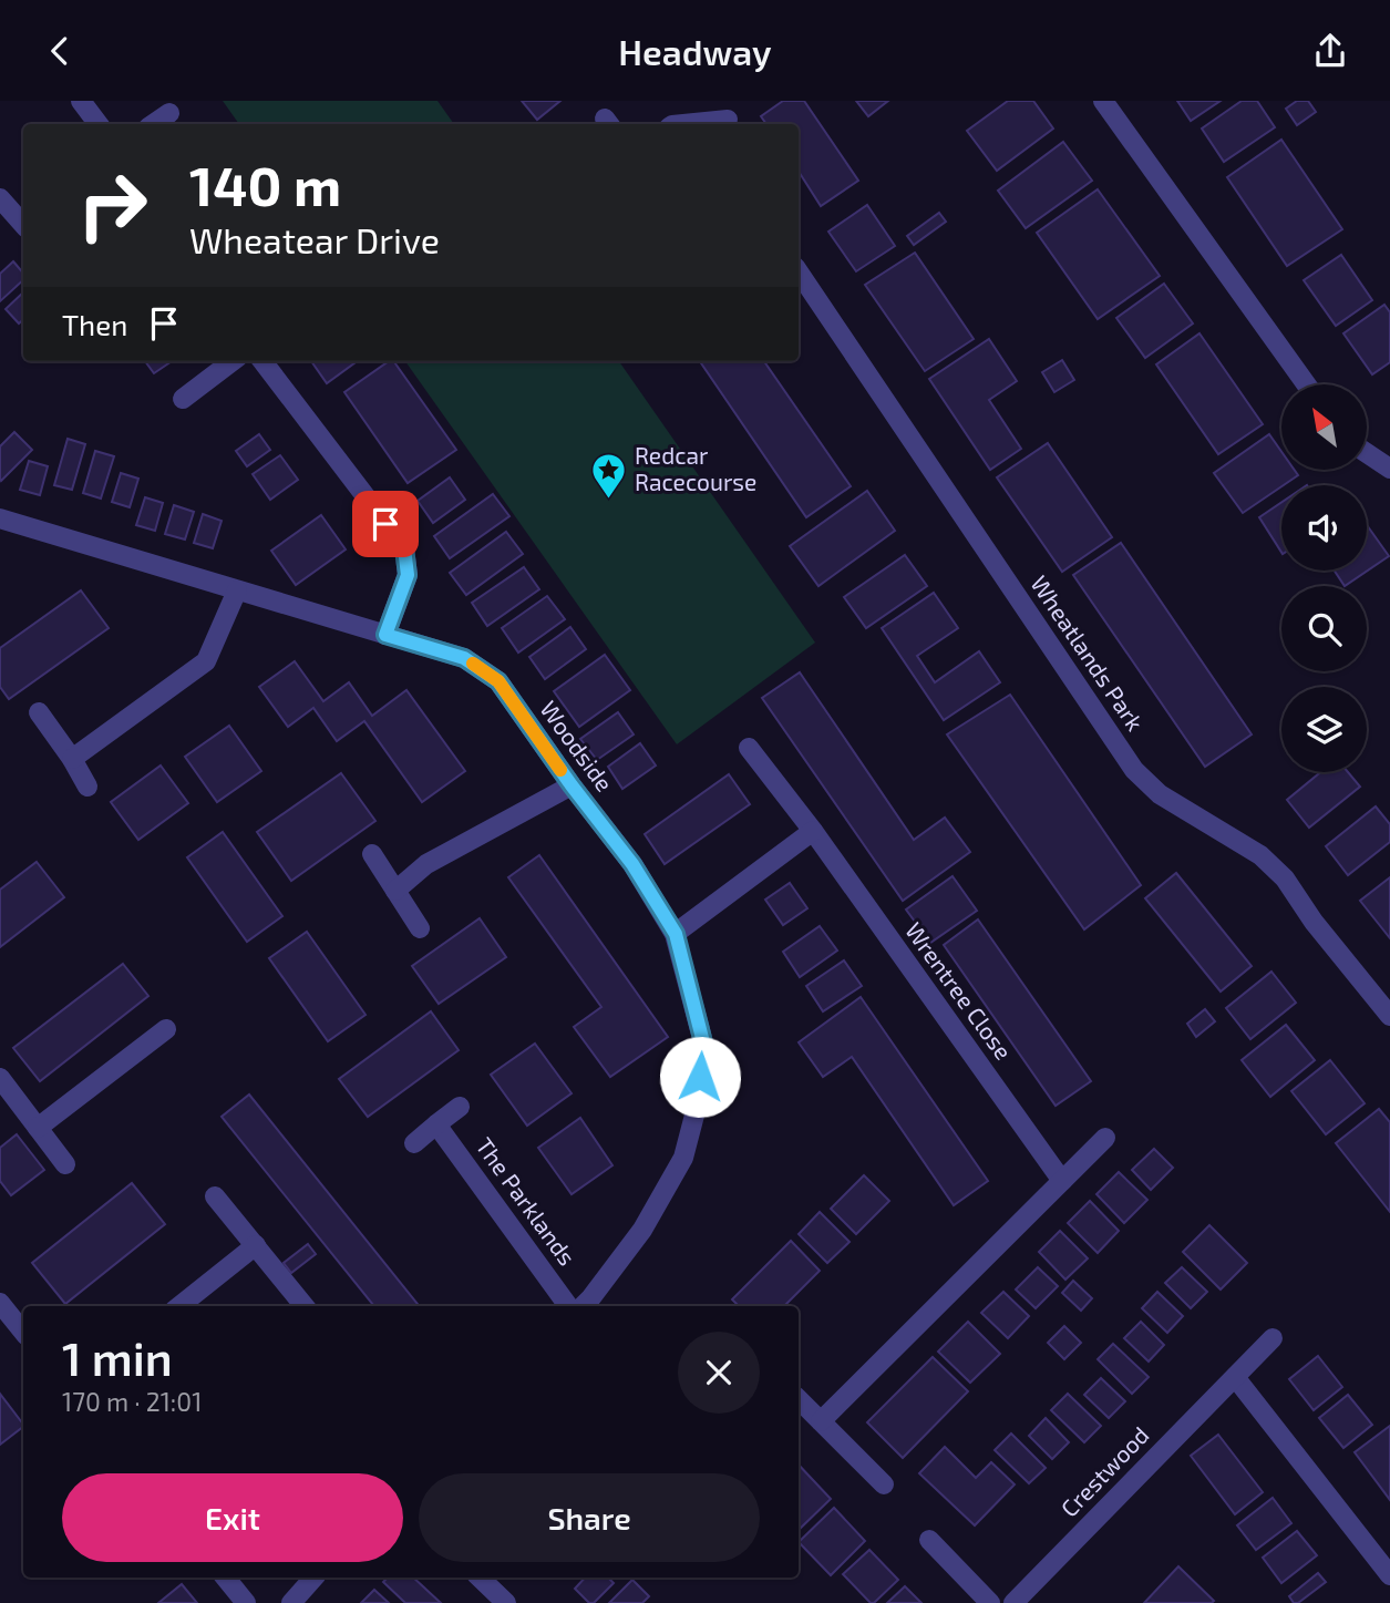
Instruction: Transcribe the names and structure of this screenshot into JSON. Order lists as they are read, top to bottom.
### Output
{
  "streets": {
    "street": [
      "Wheatlands Park",
      "Woodside",
      "Wrentree Close",
      "The Parklands",
      "Crestwood"
    ]
  },
  "places": {
    "place": ["Redcar Racecourse"]
  },
  "north": "top left",
  "page": {
    "header": "Headway",
    "turn": ["140 m", "Wheatear Drive"],
    "then": "Then",
    "heading": ["1 min", "170 m · 21:01"],
    "buttons": ["Exit", "Share"]
  }
}
